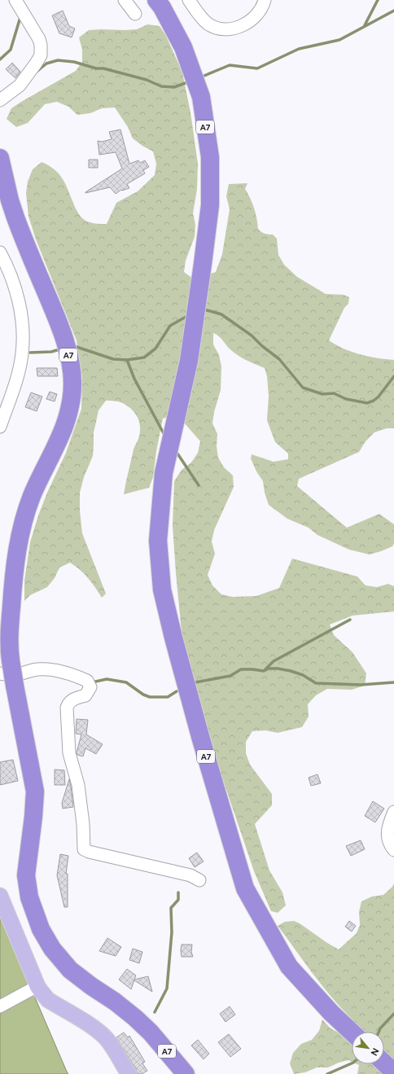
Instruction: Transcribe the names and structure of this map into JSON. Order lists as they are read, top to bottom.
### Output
{
  "streets": {
    "highway": ["A7"]
  },
  "north": "bottom right"
}
